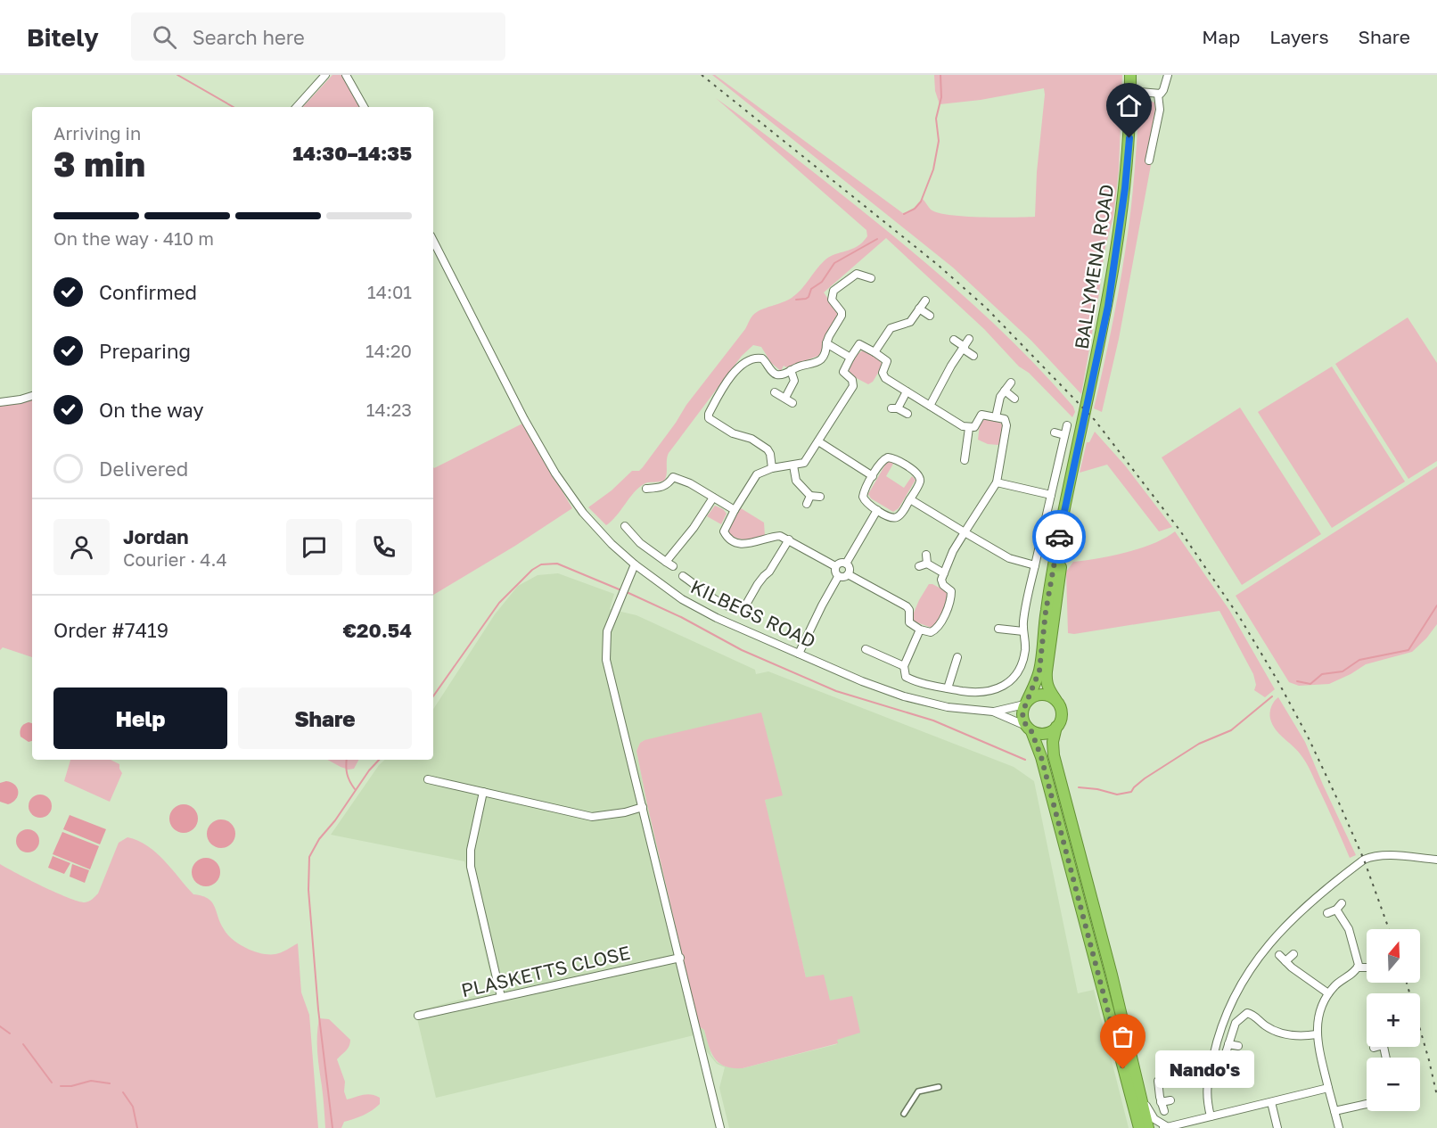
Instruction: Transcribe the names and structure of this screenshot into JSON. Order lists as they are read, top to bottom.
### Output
{
  "streets": {
    "highway": ["BALLYMENA ROAD"],
    "street": ["KILBEGS ROAD", "PLASKETTS CLOSE"]
  },
  "crossings": [
    ["BALLYMENA ROAD", "KILBEGS ROAD"]
  ],
  "places": ["Nando's"],
  "north": "top",
  "page": {
    "header": "Bitely",
    "search": "Search here",
    "nav": ["Map", "Layers", "Share"],
    "heading": ["3 min", "Arriving in", "14:30–14:35"],
    "panel": [
      "Jordan",
      "Courier · 4.4",
      "Order #7419",
      "€20.54"
    ],
    "bar": "On the way · 410 m",
    "list": [
      ["Confirmed", "14:01"],
      ["Preparing", "14:20"],
      ["On the way", "14:23"],
      "Delivered"
    ],
    "buttons": ["Help", "Share"],
    "map_buttons": ["+", "−"],
    "bubble": "Nando's"
  }
}
